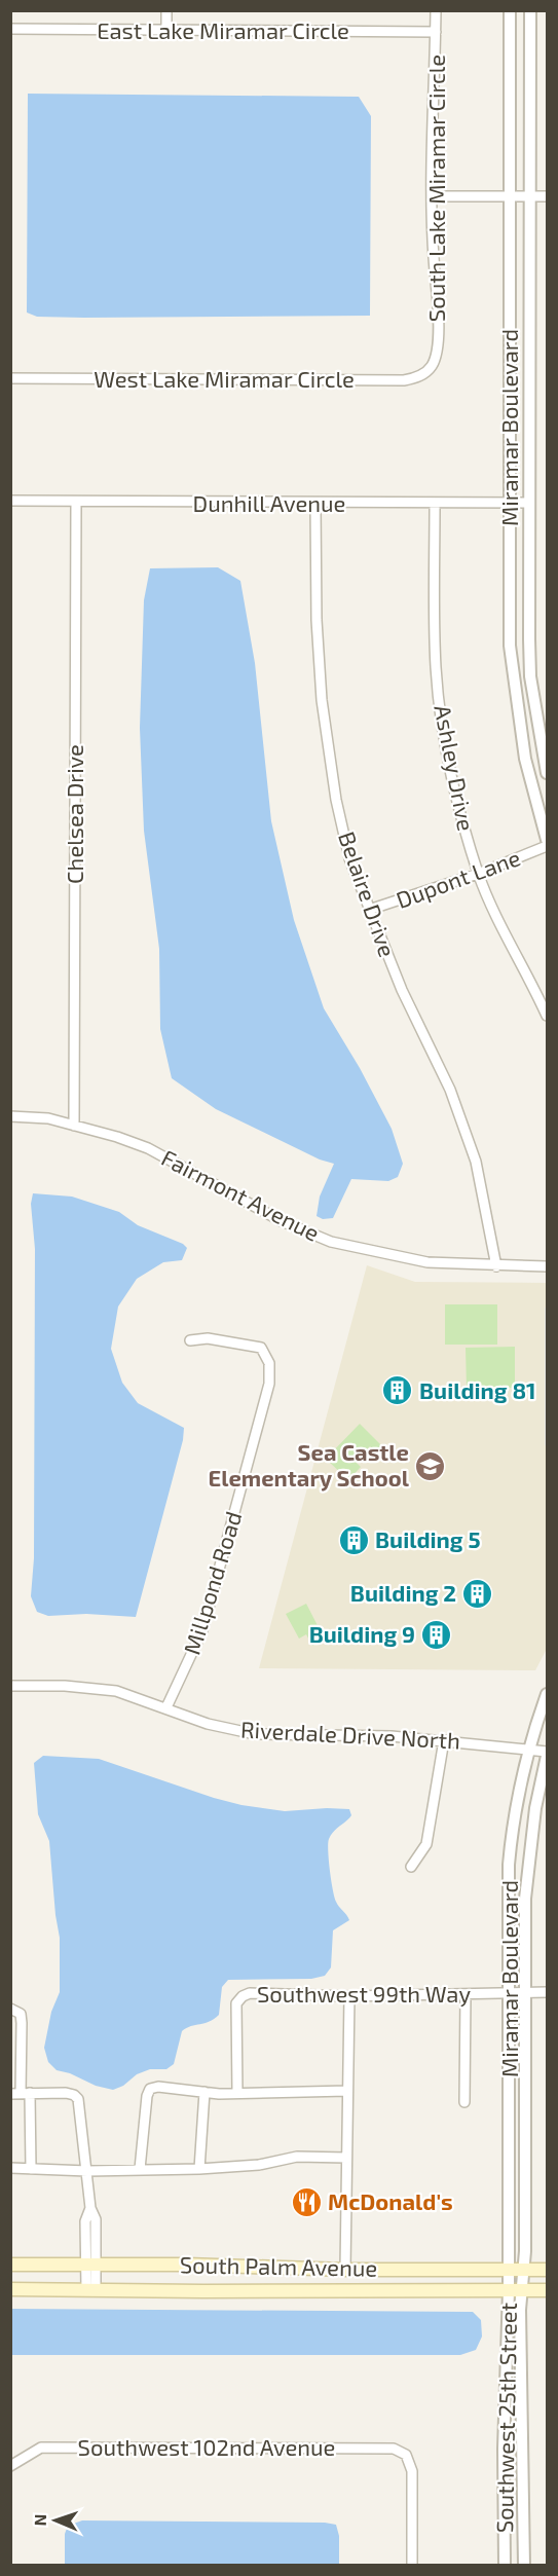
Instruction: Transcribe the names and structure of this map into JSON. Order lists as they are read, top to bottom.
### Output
{
  "streets": {
    "main road": ["South Palm Avenue"],
    "street": [
      "East Lake Miramar Circle",
      "South Lake Miramar Circle",
      "West Lake Miramar Circle",
      "Miramar Boulevard",
      "Dunhill Avenue",
      "Ashley Drive",
      "Chelsea Drive",
      "Dupont Lane",
      "Belaire Drive",
      "Fairmont Avenue",
      "Millpond Road",
      "Riverdale Drive North",
      "Southwest 99th Way",
      "Southwest 25th Street",
      "Southwest 102nd Avenue"
    ]
  },
  "crossings": [
    ["East Lake Miramar Circle", "South Lake Miramar Circle"],
    ["South Lake Miramar Circle", "West Lake Miramar Circle"],
    ["Miramar Boulevard", "Dunhill Avenue"],
    ["Miramar Boulevard", "Riverdale Drive North"],
    ["Miramar Boulevard", "Southwest 99th Way"],
    ["Miramar Boulevard", "South Palm Avenue"],
    ["Miramar Boulevard", "Southwest 25th Street"],
    ["Dunhill Avenue", "Ashley Drive"],
    ["Dunhill Avenue", "Chelsea Drive"],
    ["Dunhill Avenue", "Belaire Drive"],
    ["Ashley Drive", "Dupont Lane"],
    ["Chelsea Drive", "Fairmont Avenue"],
    ["Dupont Lane", "Belaire Drive"],
    ["Belaire Drive", "Fairmont Avenue"],
    ["Millpond Road", "Riverdale Drive North"],
    ["South Palm Avenue", "Southwest 25th Street"]
  ],
  "places": {
    "building": [
      "Building 81",
      "Building 5",
      "Building 2",
      "Building 9"
    ],
    "school or university": ["Sea Castle Elementary School"],
    "restaurant": ["McDonald's"]
  },
  "north": "left"
}
